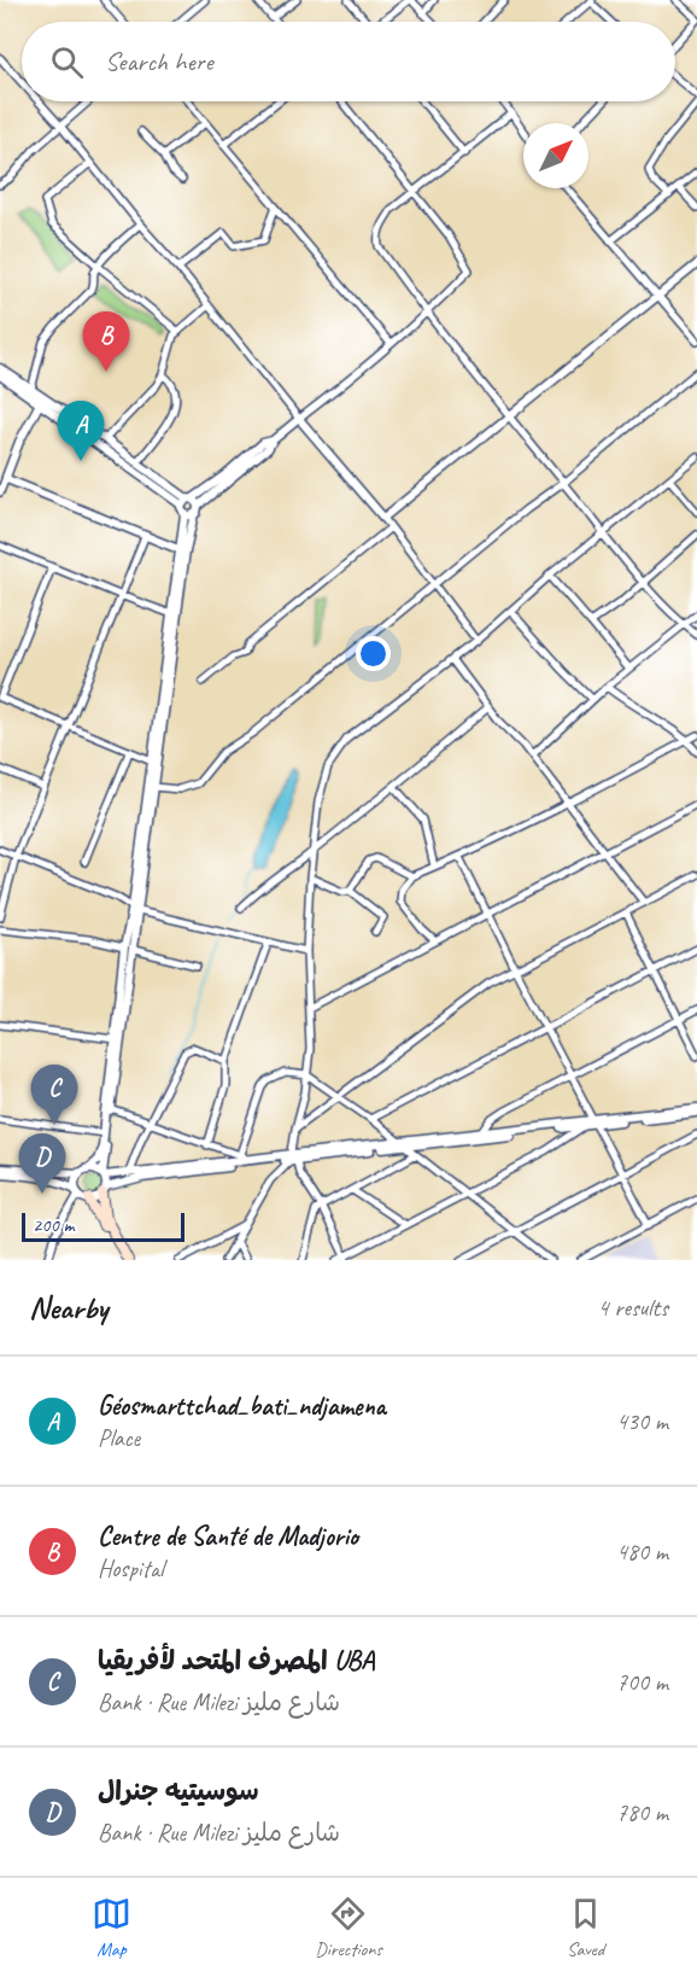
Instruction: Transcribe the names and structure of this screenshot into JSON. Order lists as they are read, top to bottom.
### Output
{
  "scale_bar": "200 m",
  "north": "top right",
  "page": {
    "search": "Search here",
    "pins": [
      "B",
      "A",
      "C",
      "D"
    ],
    "scale": "200 m",
    "heading": ["Nearby", "4 results"],
    "list": [
      {
        "mark": "A",
        "name": "Géosmarttchad_bati_ndjamena",
        "note": "Place",
        "value": "430 m"
      },
      {
        "mark": "B",
        "name": "Centre de Santé de Madjorio",
        "note": "Hospital",
        "value": "480 m"
      },
      {
        "mark": "C",
        "name": "المصرف المتحد لأفريقيا UBA",
        "note": "Bank · Rue Milezi شارع مليز",
        "value": "700 m"
      },
      {
        "mark": "D",
        "name": "سوسيتيه جنرال",
        "note": "Bank · Rue Milezi شارع مليز",
        "value": "780 m"
      }
    ],
    "nav": ["Map", "Directions", "Saved"]
  }
}
